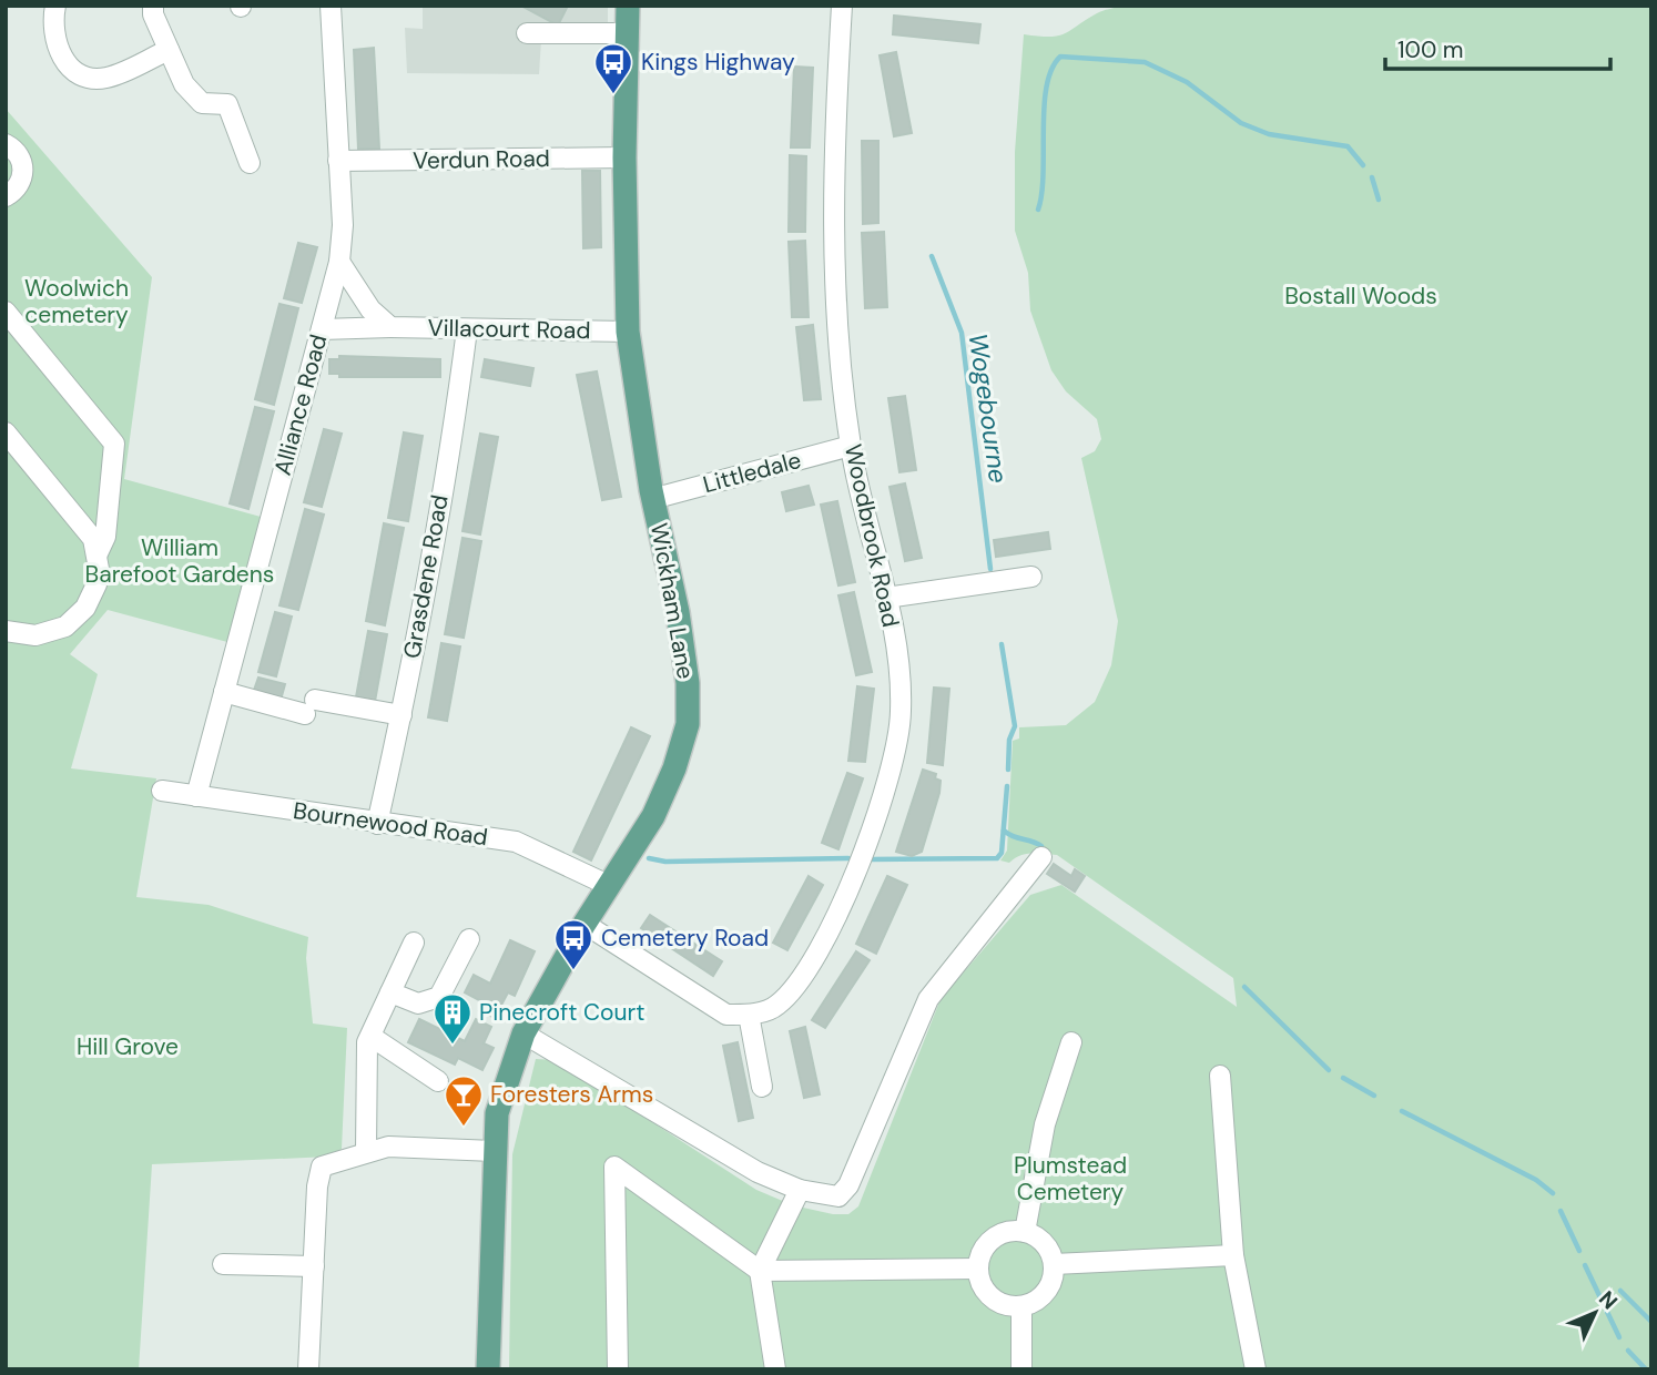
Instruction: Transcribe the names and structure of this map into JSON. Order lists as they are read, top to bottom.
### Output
{
  "streets": {
    "main road": ["Wickham Lane"],
    "street": [
      "Verdun Road",
      "Villacourt Road",
      "Alliance Road",
      "Littledale",
      "Woodbrook Road",
      "Grasdene Road",
      "Bournewood Road"
    ]
  },
  "crossings": [
    ["Verdun Road", "Alliance Road"],
    ["Verdun Road", "Wickham Lane"],
    ["Villacourt Road", "Alliance Road"],
    ["Villacourt Road", "Grasdene Road"],
    ["Villacourt Road", "Wickham Lane"],
    ["Alliance Road", "Bournewood Road"],
    ["Littledale", "Woodbrook Road"],
    ["Littledale", "Wickham Lane"],
    ["Grasdene Road", "Bournewood Road"],
    ["Wickham Lane", "Bournewood Road"]
  ],
  "water": ["Wogebourne"],
  "parks": [
    "Woolwich cemetery",
    "Bostall Woods",
    "William Barefoot Gardens",
    "Hill Grove",
    "Plumstead Cemetery"
  ],
  "places": {
    "bus stop": ["Kings Highway", "Cemetery Road"],
    "building": ["Pinecroft Court"],
    "bar": ["Foresters Arms"]
  },
  "scale_bar": "100 m",
  "north": "top right"
}
